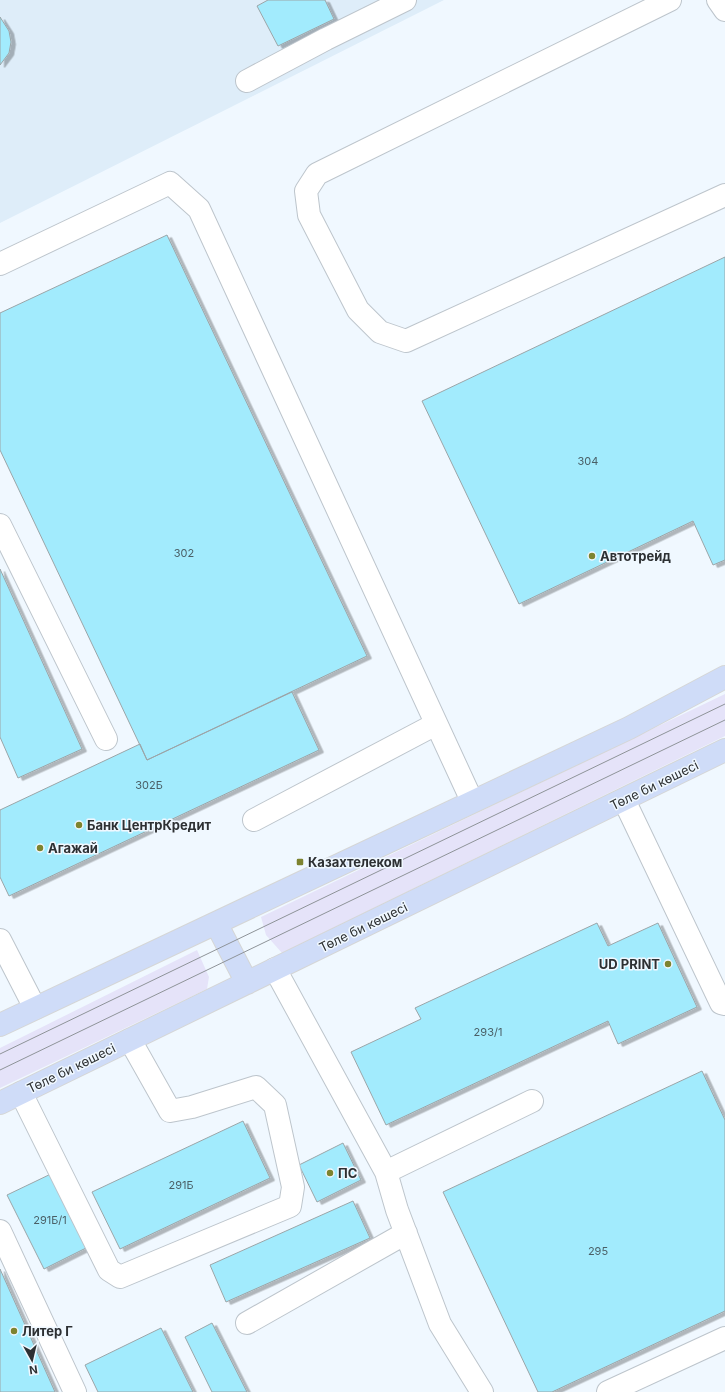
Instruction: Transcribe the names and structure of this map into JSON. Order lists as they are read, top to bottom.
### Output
{
  "streets": {
    "main road": ["Төле би көшесі"]
  },
  "places": {
    "other": [
      "Автотрейд",
      "Банк ЦентрКредит",
      "Агажай",
      "UD PRINT",
      "ПС",
      "Литер Г"
    ],
    "transit": ["Казахтелеком"]
  },
  "house_numbers": [
    "304",
    "302",
    "302Б",
    "293/1",
    "291Б",
    "291Б/1",
    "295"
  ],
  "north": "bottom"
}
